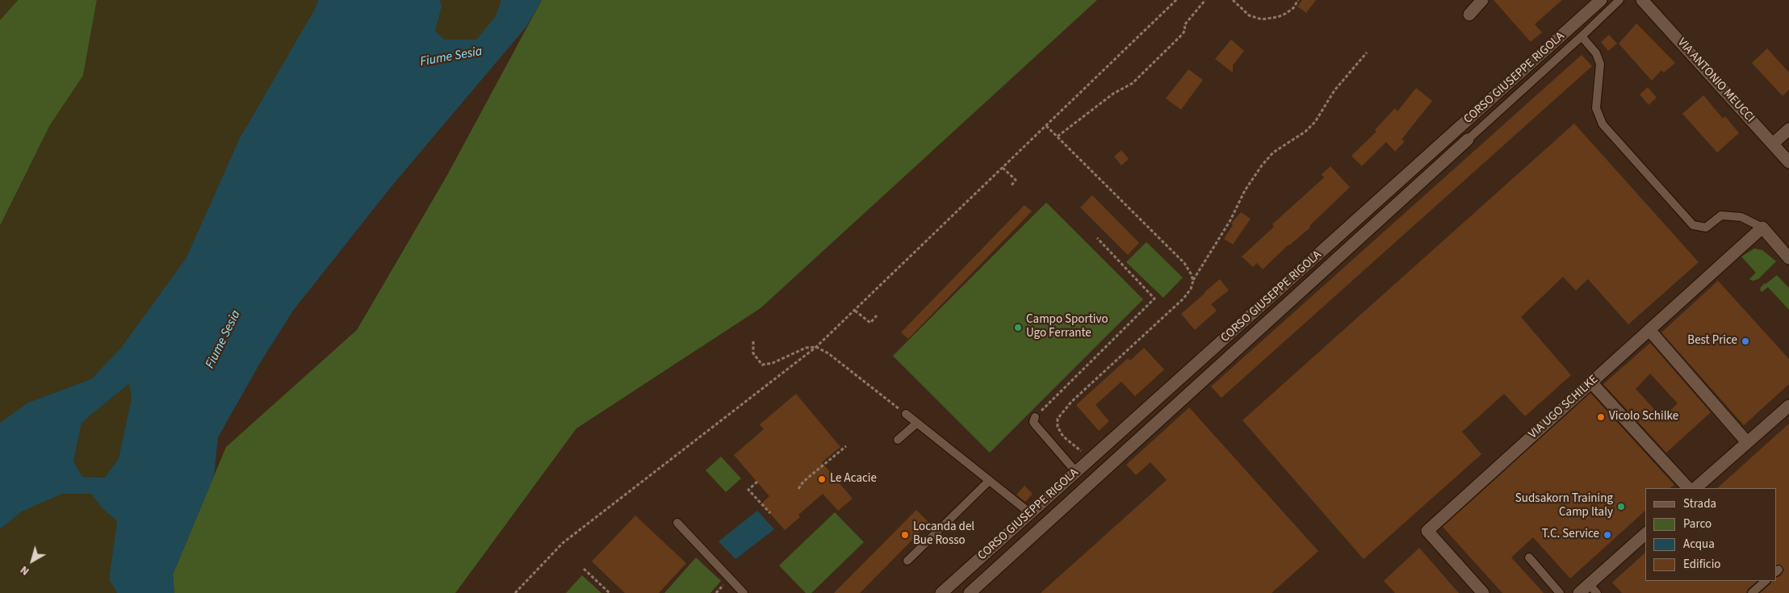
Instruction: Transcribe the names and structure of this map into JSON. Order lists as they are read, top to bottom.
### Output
{
  "streets": {
    "street": ["CORSO GIUSEPPE RIGOLA", "VIA ANTONIO MEUCCI", "VIA UGO SCHILKE"]
  },
  "water": ["Fiume Sesia"],
  "places": [
    "Campo Sportivo Ugo Ferrante",
    "Best Price",
    "Vicolo Schilke",
    "Le Acacie",
    "Sudsakorn Training Camp Italy",
    "Locanda del Bue Rosso",
    "T.C. Service"
  ],
  "legend": [
    "Strada",
    "Parco",
    "Acqua",
    "Edificio"
  ],
  "north": "bottom left"
}
